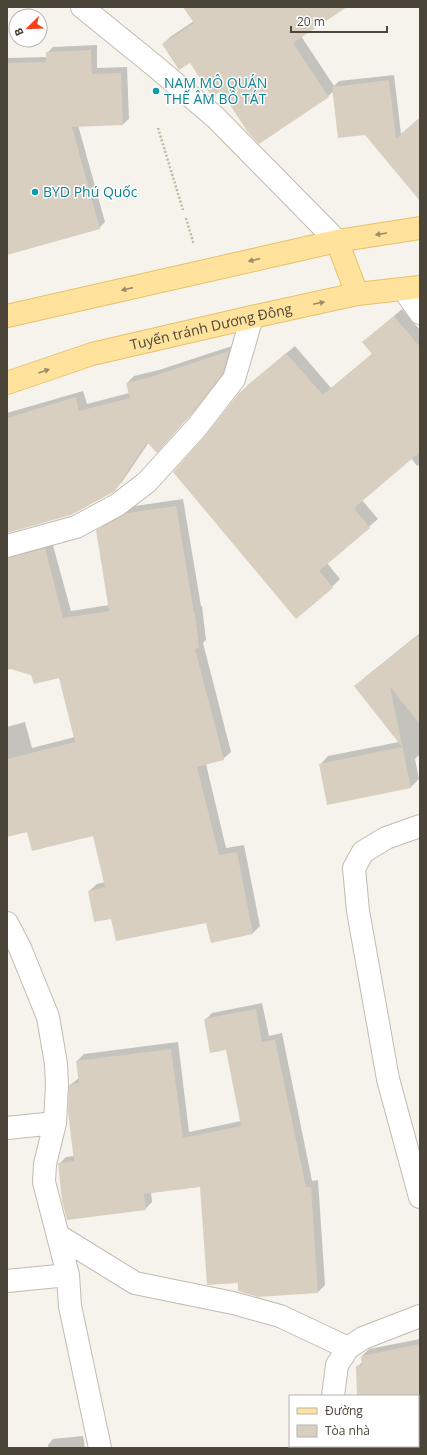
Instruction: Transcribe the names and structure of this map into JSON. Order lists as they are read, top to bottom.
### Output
{
  "streets": {
    "main road": ["Tuyến tránh Dương Đông"]
  },
  "places": ["NAM MÔ QUÁN THẾ ÂM BỒ TÁT", "BYD Phú Quốc"],
  "legend": ["Đường", "Tòa nhà"],
  "scale_bar": "20 m",
  "north": "bottom left"
}
